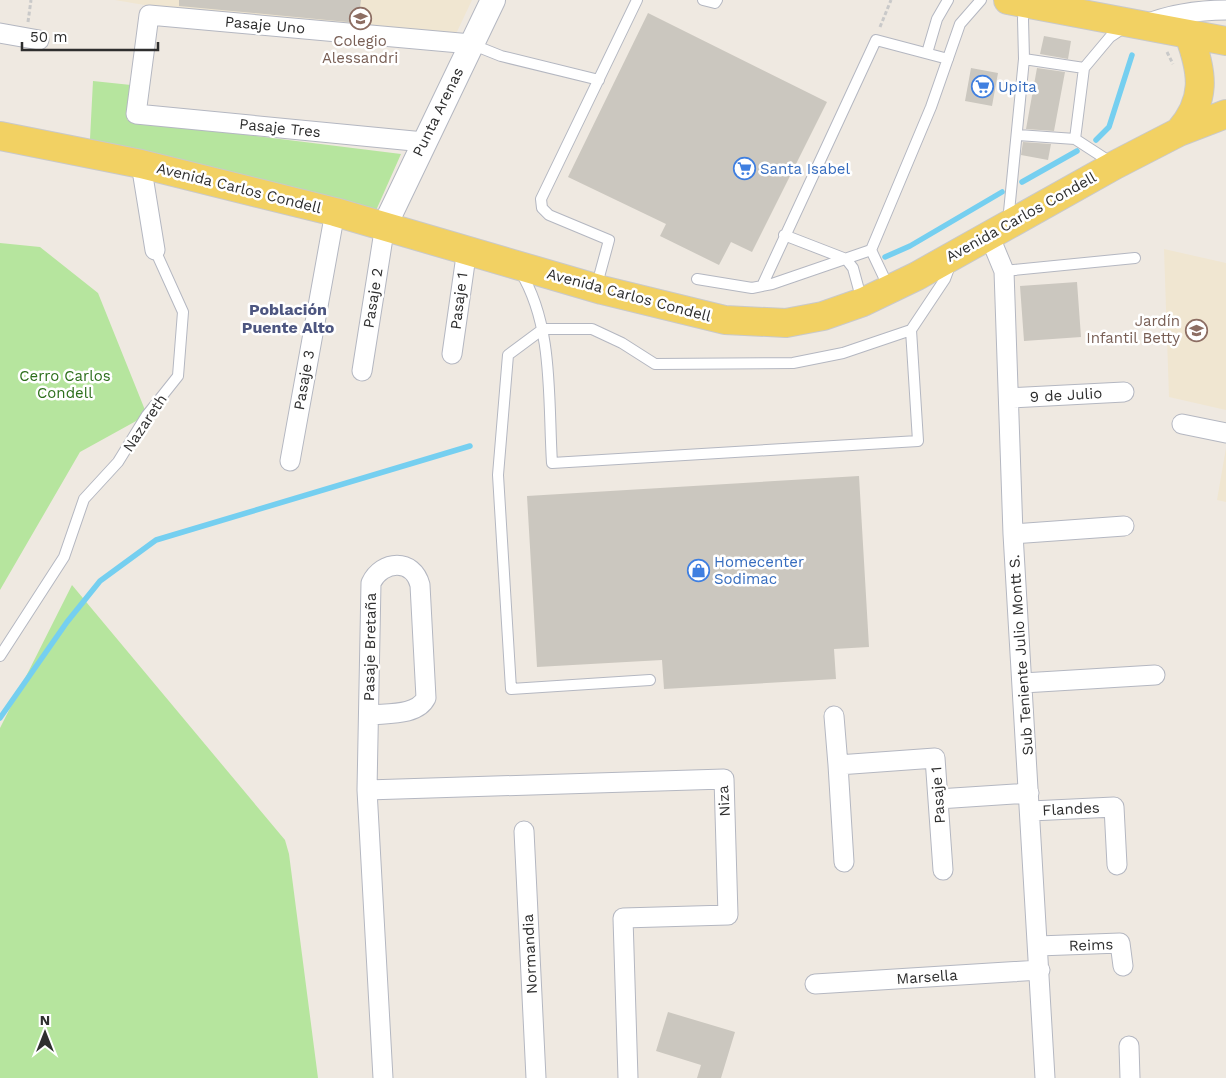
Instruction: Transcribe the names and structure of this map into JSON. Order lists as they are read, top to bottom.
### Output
{
  "streets": {
    "main road": ["Avenida Carlos Condell"],
    "street": [
      "Pasaje Uno",
      "Punta Arenas",
      "Pasaje Tres",
      "Pasaje 2",
      "Pasaje 1",
      "Pasaje 3",
      "9 de Julio",
      "Nazareth",
      "Pasaje Bretaña",
      "Sub Teniente Julio Montt S.",
      "Niza",
      "Flandes",
      "Reims",
      "Normandia",
      "Marsella"
    ]
  },
  "crossings": [
    ["Pasaje Uno", "Punta Arenas"],
    ["Pasaje Uno", "Pasaje Tres"],
    ["Punta Arenas", "Pasaje Tres"],
    ["Punta Arenas", "Avenida Carlos Condell"],
    ["Punta Arenas", "Pasaje 2"],
    ["Avenida Carlos Condell", "Pasaje 2"],
    ["Avenida Carlos Condell", "Pasaje 1"],
    ["Avenida Carlos Condell", "Pasaje 3"],
    ["Avenida Carlos Condell", "Nazareth"],
    ["Avenida Carlos Condell", "Sub Teniente Julio Montt S."],
    ["Pasaje 1", "Flandes"],
    ["9 de Julio", "Sub Teniente Julio Montt S."],
    ["Pasaje Bretaña", "Niza"],
    ["Sub Teniente Julio Montt S.", "Flandes"],
    ["Sub Teniente Julio Montt S.", "Reims"],
    ["Sub Teniente Julio Montt S.", "Marsella"]
  ],
  "districts": ["Población Puente Alto"],
  "parks": ["Cerro Carlos Condell"],
  "places": {
    "school or university": ["Colegio Alessandri", "Jardín Infantil Betty"],
    "supermarket": ["Upita", "Santa Isabel"],
    "shop": ["Homecenter Sodimac"]
  },
  "scale_bar": "50 m",
  "north": "top"
}
